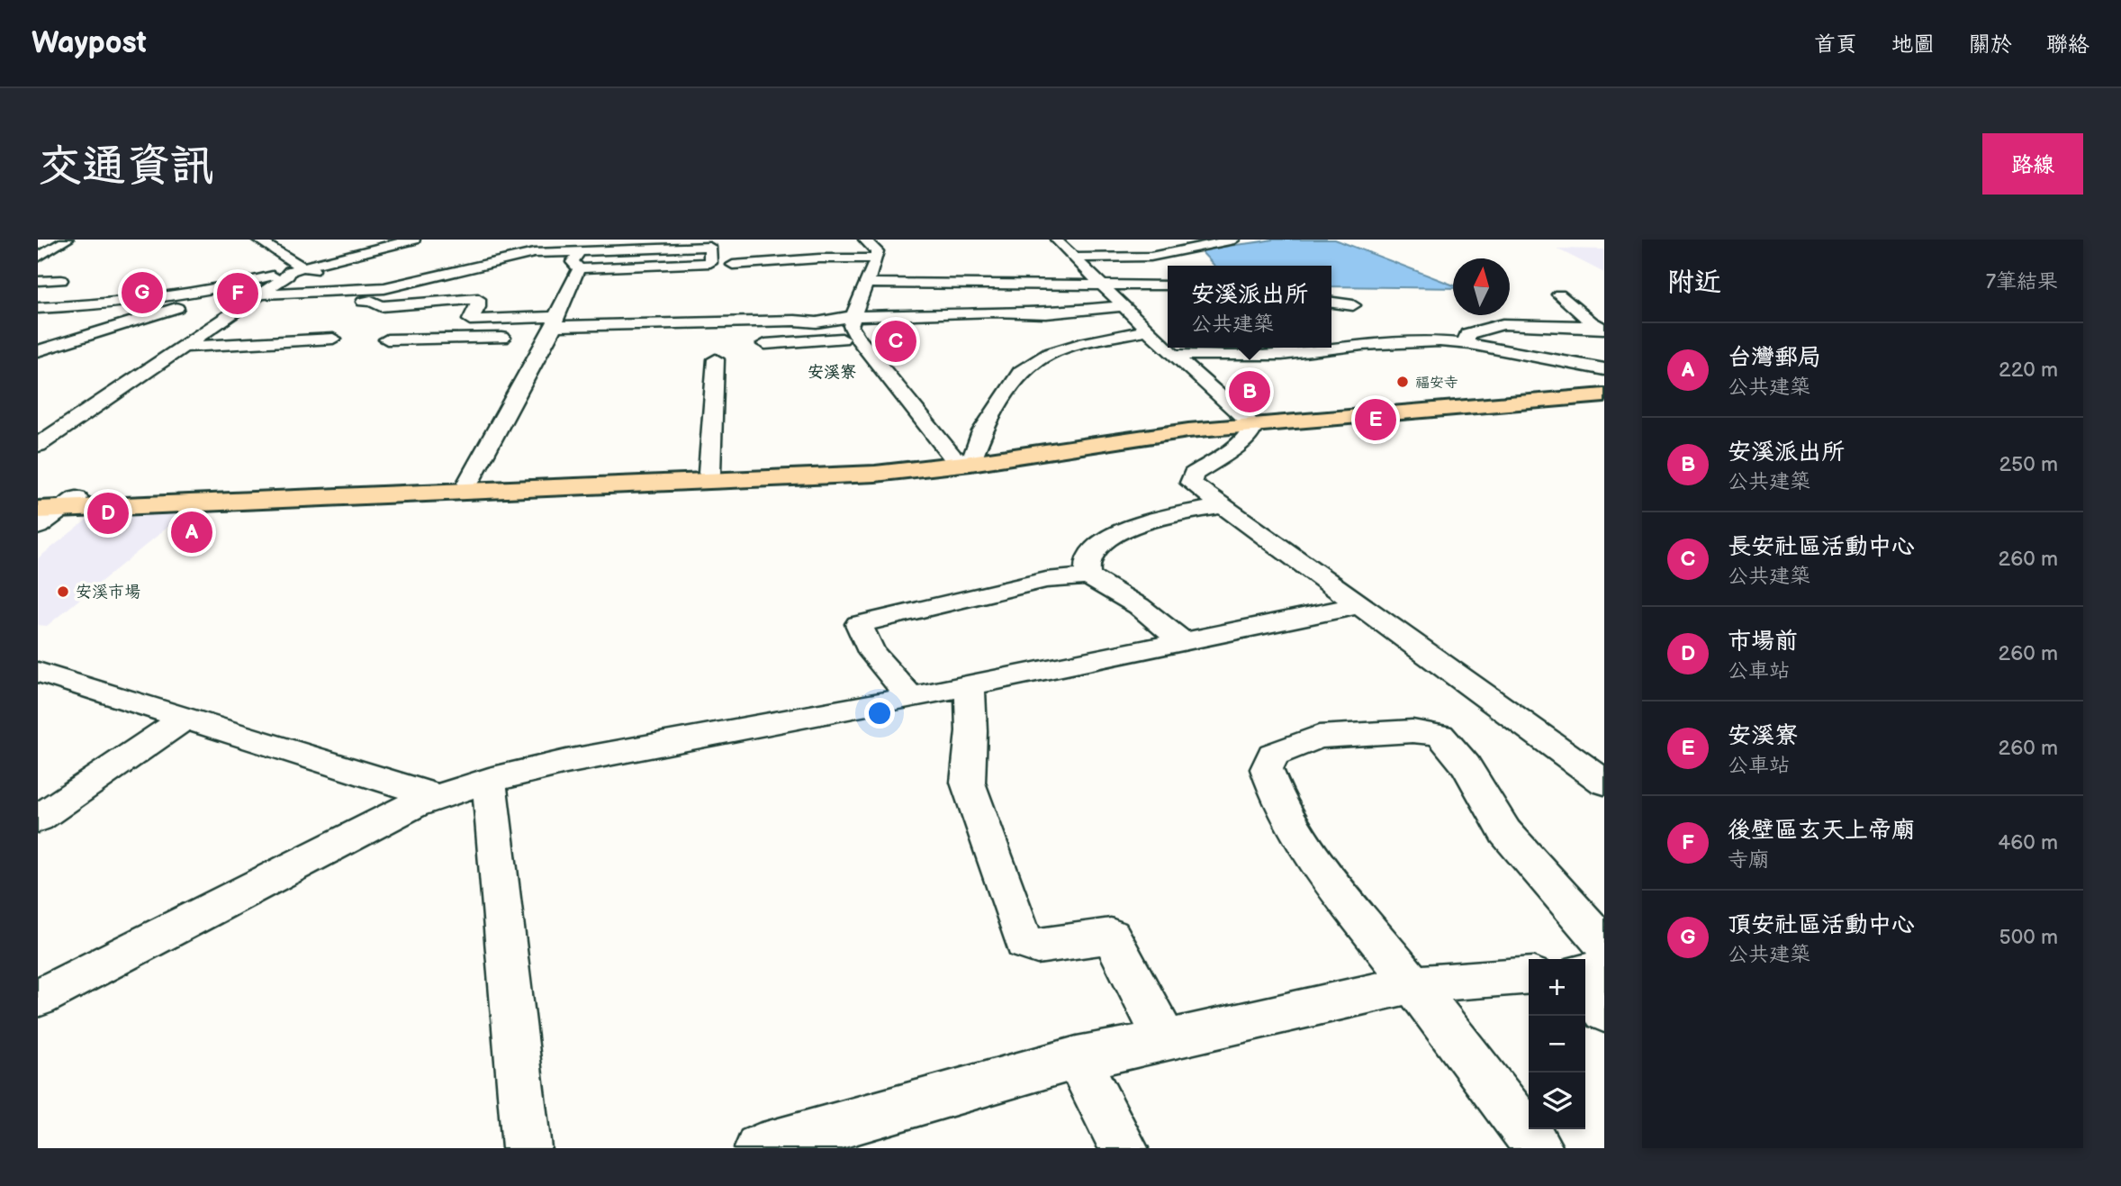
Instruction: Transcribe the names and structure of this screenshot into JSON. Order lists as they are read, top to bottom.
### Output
{
  "districts": ["安溪寮"],
  "places": ["福安寺", "安溪市場"],
  "north": "top",
  "page": {
    "header": "Waypost",
    "nav": [
      "首頁",
      "地圖",
      "關於",
      "聯絡"
    ],
    "buttons": "路線",
    "title": "交通資訊",
    "heading": ["附近", "7筆結果"],
    "popup": ["安溪派出所", "公共建築"],
    "pins": [
      "G",
      "F",
      "C",
      "B",
      "E",
      "D",
      "A"
    ],
    "list": [
      {
        "mark": "A",
        "name": "台灣郵局",
        "note": "公共建築",
        "value": "220 m"
      },
      {
        "mark": "B",
        "name": "安溪派出所",
        "note": "公共建築",
        "value": "250 m"
      },
      {
        "mark": "C",
        "name": "長安社區活動中心",
        "note": "公共建築",
        "value": "260 m"
      },
      {
        "mark": "D",
        "name": "市場前",
        "note": "公車站",
        "value": "260 m"
      },
      {
        "mark": "E",
        "name": "安溪寮",
        "note": "公車站",
        "value": "260 m"
      },
      {
        "mark": "F",
        "name": "後壁區玄天上帝廟",
        "note": "寺廟",
        "value": "460 m"
      },
      {
        "mark": "G",
        "name": "頂安社區活動中心",
        "note": "公共建築",
        "value": "500 m"
      }
    ],
    "map_buttons": ["+", "−"]
  }
}
